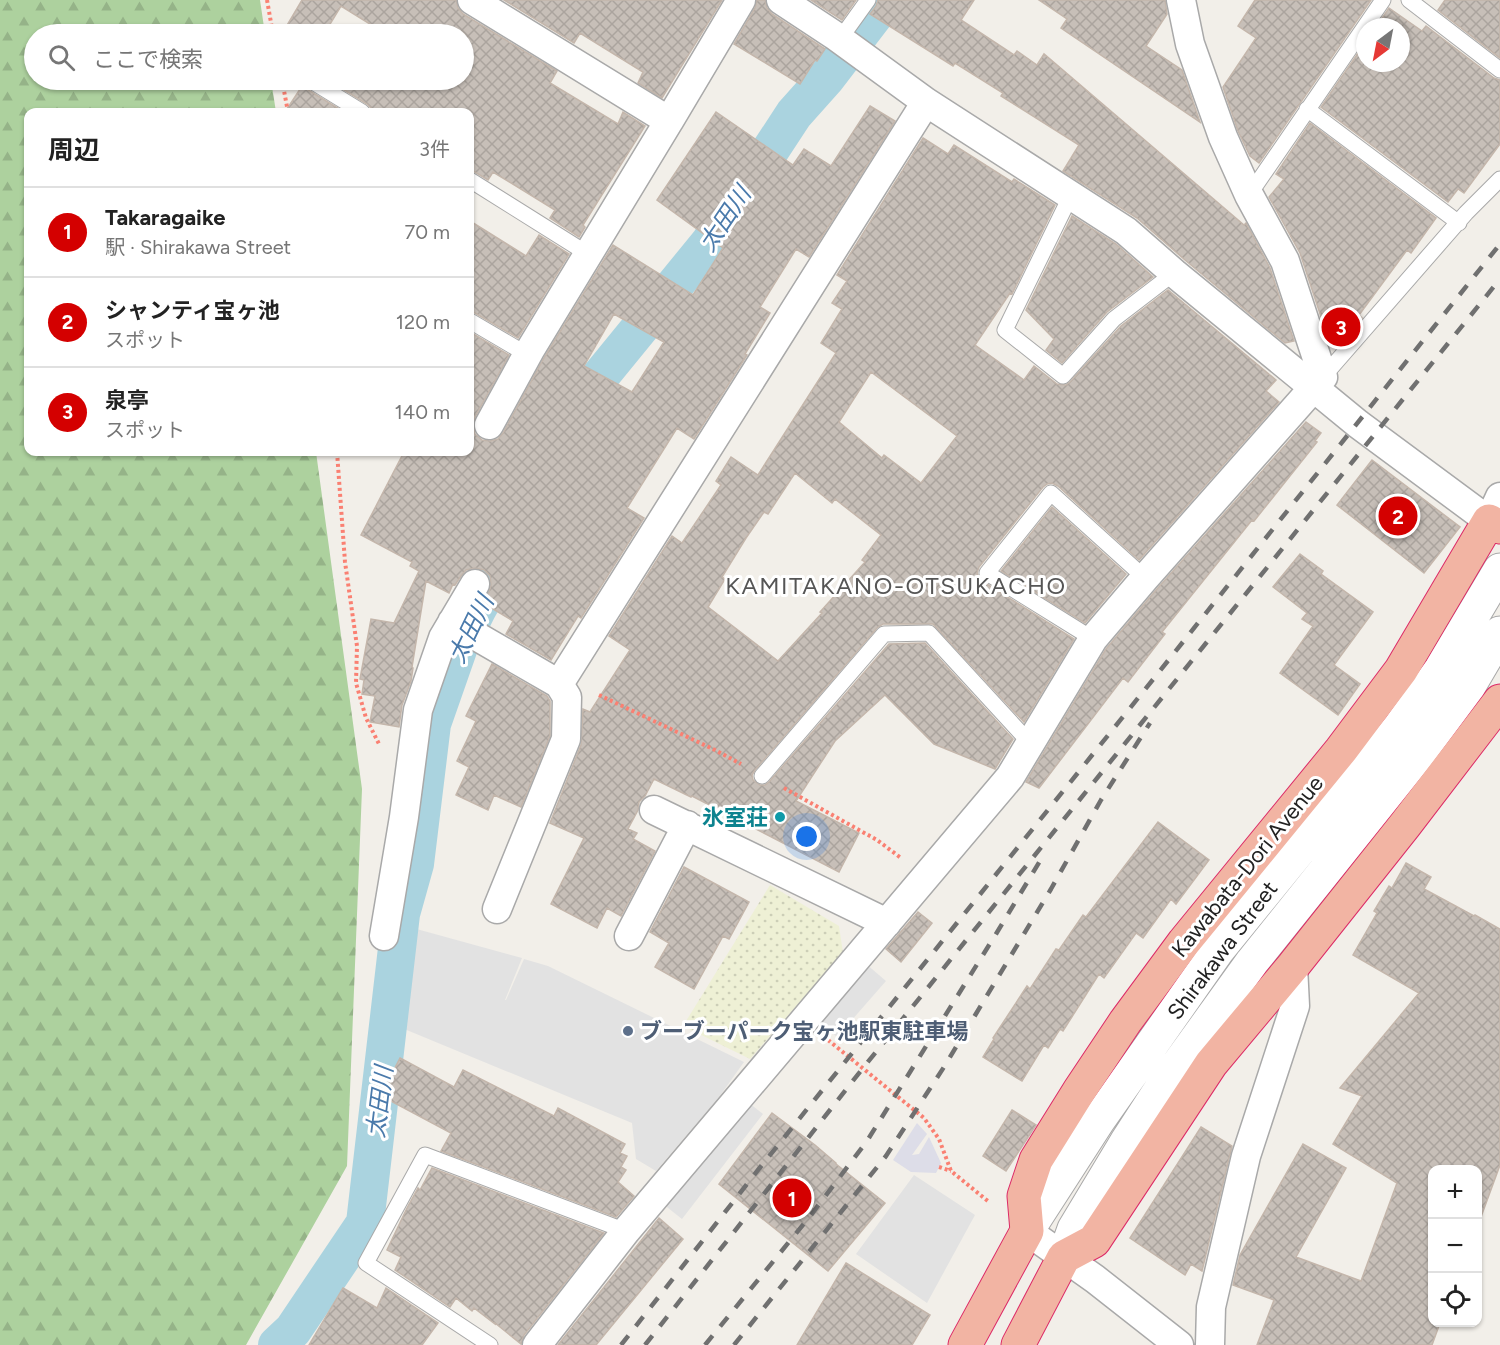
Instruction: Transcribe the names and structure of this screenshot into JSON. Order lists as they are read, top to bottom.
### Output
{
  "streets": {
    "highway": ["Kawabata-Dori Avenue", "Shirakawa Street"]
  },
  "crossings": [
    ["Kawabata-Dori Avenue", "Shirakawa Street"]
  ],
  "districts": ["KAMITAKANO-OTSUKACHO"],
  "water": ["太田川"],
  "places": ["氷室荘", "ブーブーパーク宝ヶ池駅東駐車場"],
  "north": "bottom left",
  "page": {
    "search": "ここで検索",
    "heading": ["周辺", "3件"],
    "list": [
      {
        "mark": "1",
        "name": "Takaragaike",
        "note": "駅 · Shirakawa Street",
        "value": "70 m"
      },
      {
        "mark": "2",
        "name": "シャンティ宝ヶ池",
        "note": "スポット",
        "value": "120 m"
      },
      {
        "mark": "3",
        "name": "泉亭",
        "note": "スポット",
        "value": "140 m"
      }
    ],
    "pins": ["3", "2", "1"],
    "map_buttons": ["+", "−"]
  }
}
